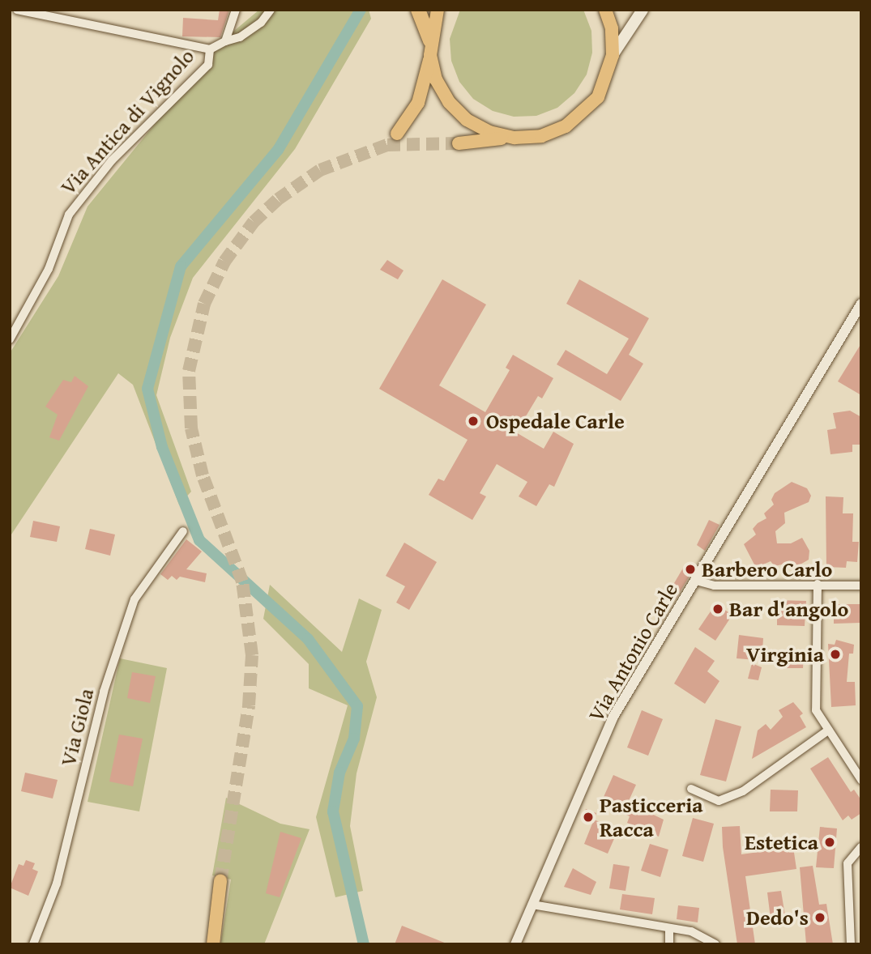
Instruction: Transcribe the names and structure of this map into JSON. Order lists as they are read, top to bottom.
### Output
{
  "streets": {
    "street": ["Via Antica di Vignolo", "Via Antonio Carle", "Via Giola"]
  },
  "places": [
    "Ospedale Carle",
    "Barbero Carlo",
    "Bar d'angolo",
    "Virginia",
    "Pasticceria Racca",
    "Estetica",
    "Dedo's"
  ]
}
